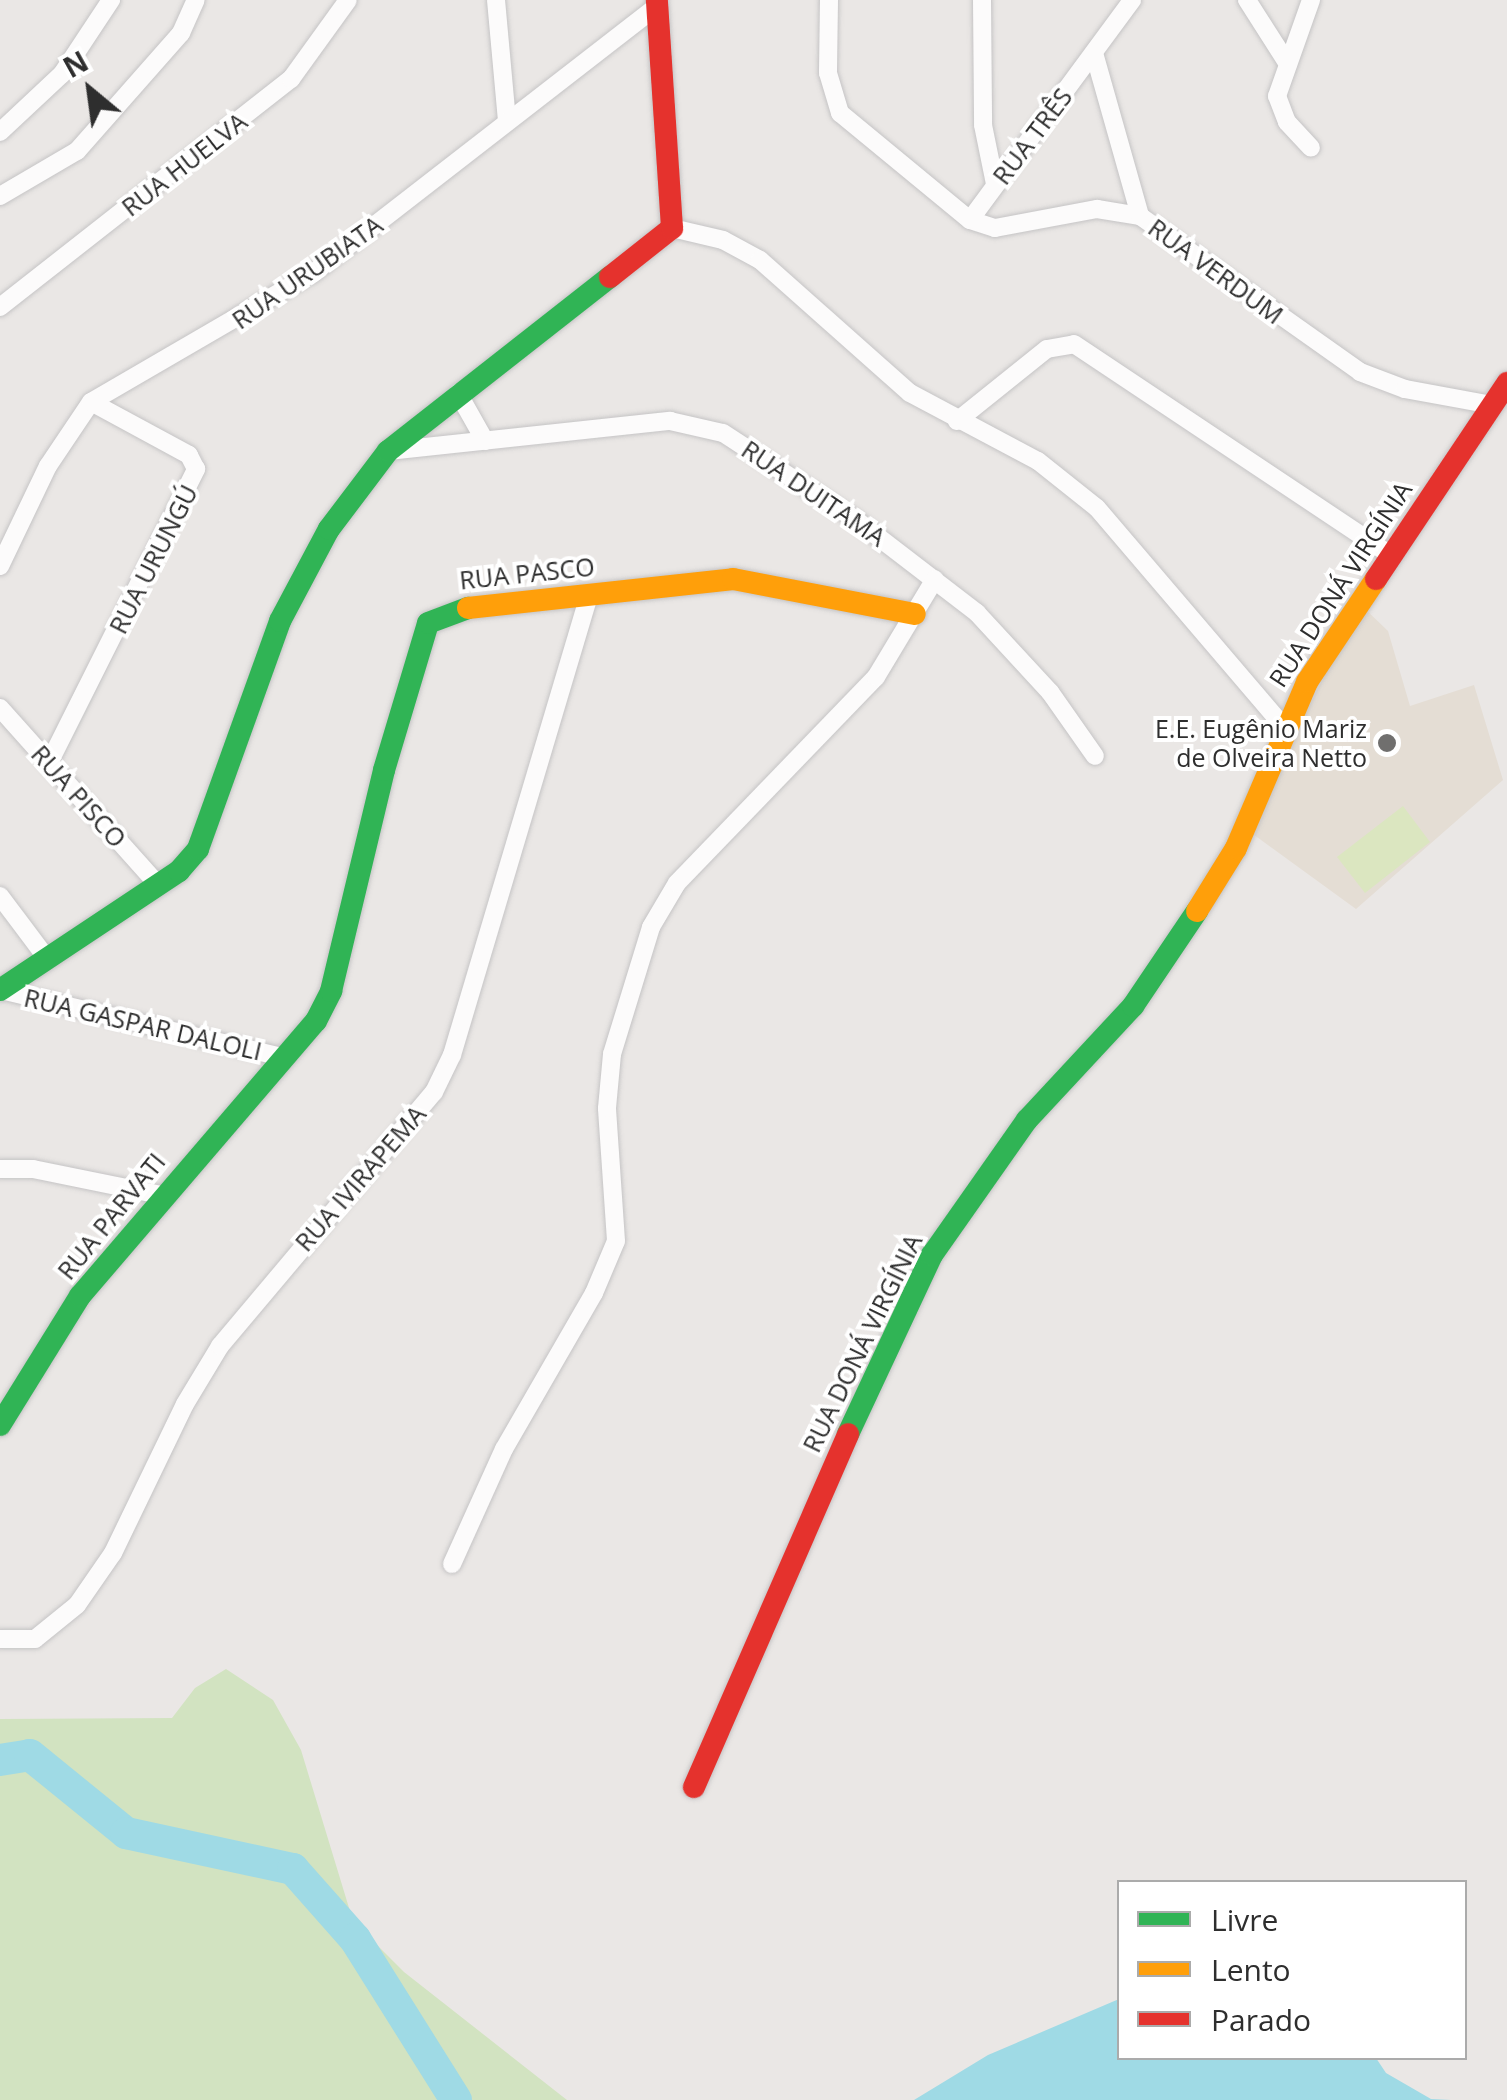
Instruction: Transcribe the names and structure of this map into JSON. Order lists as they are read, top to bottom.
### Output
{
  "streets": {
    "street": [
      "RUA TRÊS",
      "RUA HUELVA",
      "RUA VERDUM",
      "RUA URUBIATA",
      "RUA DUITAMA",
      "RUA URUNGÚ",
      "RUA PASCO",
      "RUA DONÁ VIRGÍNIA",
      "RUA PISCO",
      "RUA GASPAR DALOLI",
      "RUA IVIRAPEMA",
      "RUA PARVATI"
    ]
  },
  "crossings": [
    ["RUA TRÊS", "RUA VERDUM"],
    ["RUA VERDUM", "RUA DONÁ VIRGÍNIA"],
    ["RUA URUBIATA", "RUA URUNGÚ"],
    ["RUA URUNGÚ", "RUA PISCO"],
    ["RUA PASCO", "RUA GASPAR DALOLI"],
    ["RUA PASCO", "RUA IVIRAPEMA"],
    ["RUA PASCO", "RUA PARVATI"],
    ["RUA GASPAR DALOLI", "RUA PARVATI"]
  ],
  "places": ["E.E. Eugênio Mariz de Olveira Netto"],
  "legend": ["Livre", "Lento", "Parado"],
  "north": "top left"
}
